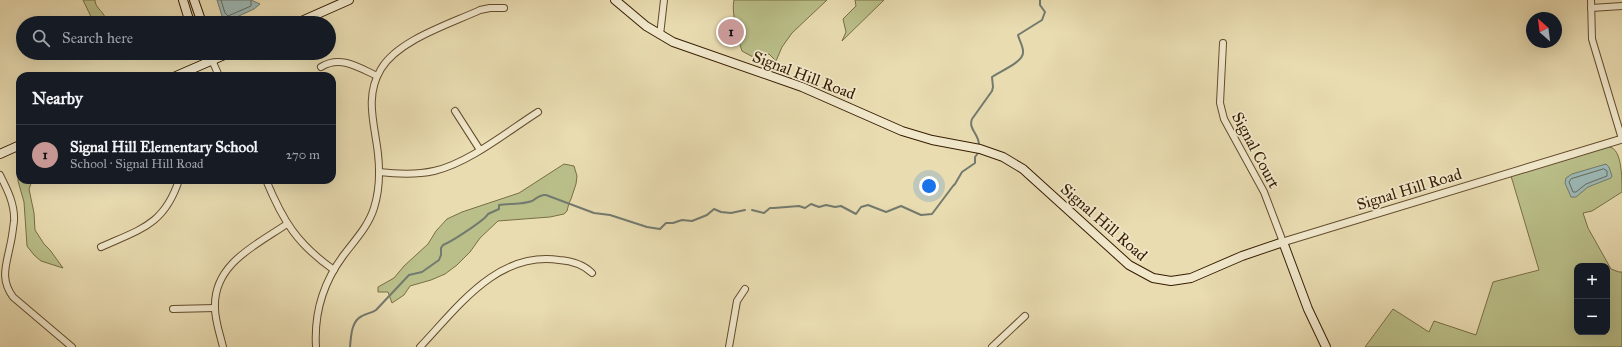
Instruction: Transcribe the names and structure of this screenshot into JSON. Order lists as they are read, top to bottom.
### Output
{
  "streets": {
    "main road": ["Signal Hill Road"],
    "street": ["Signal Court"]
  },
  "crossings": [
    ["Signal Hill Road", "Signal Court"]
  ],
  "north": "top left",
  "page": {
    "search": "Search here",
    "pins": "1",
    "heading": "Nearby",
    "list": [
      {
        "mark": "1",
        "name": "Signal Hill Elementary School",
        "note": "School · Signal Hill Road",
        "value": "270 m"
      }
    ],
    "map_buttons": ["+", "−"]
  }
}
